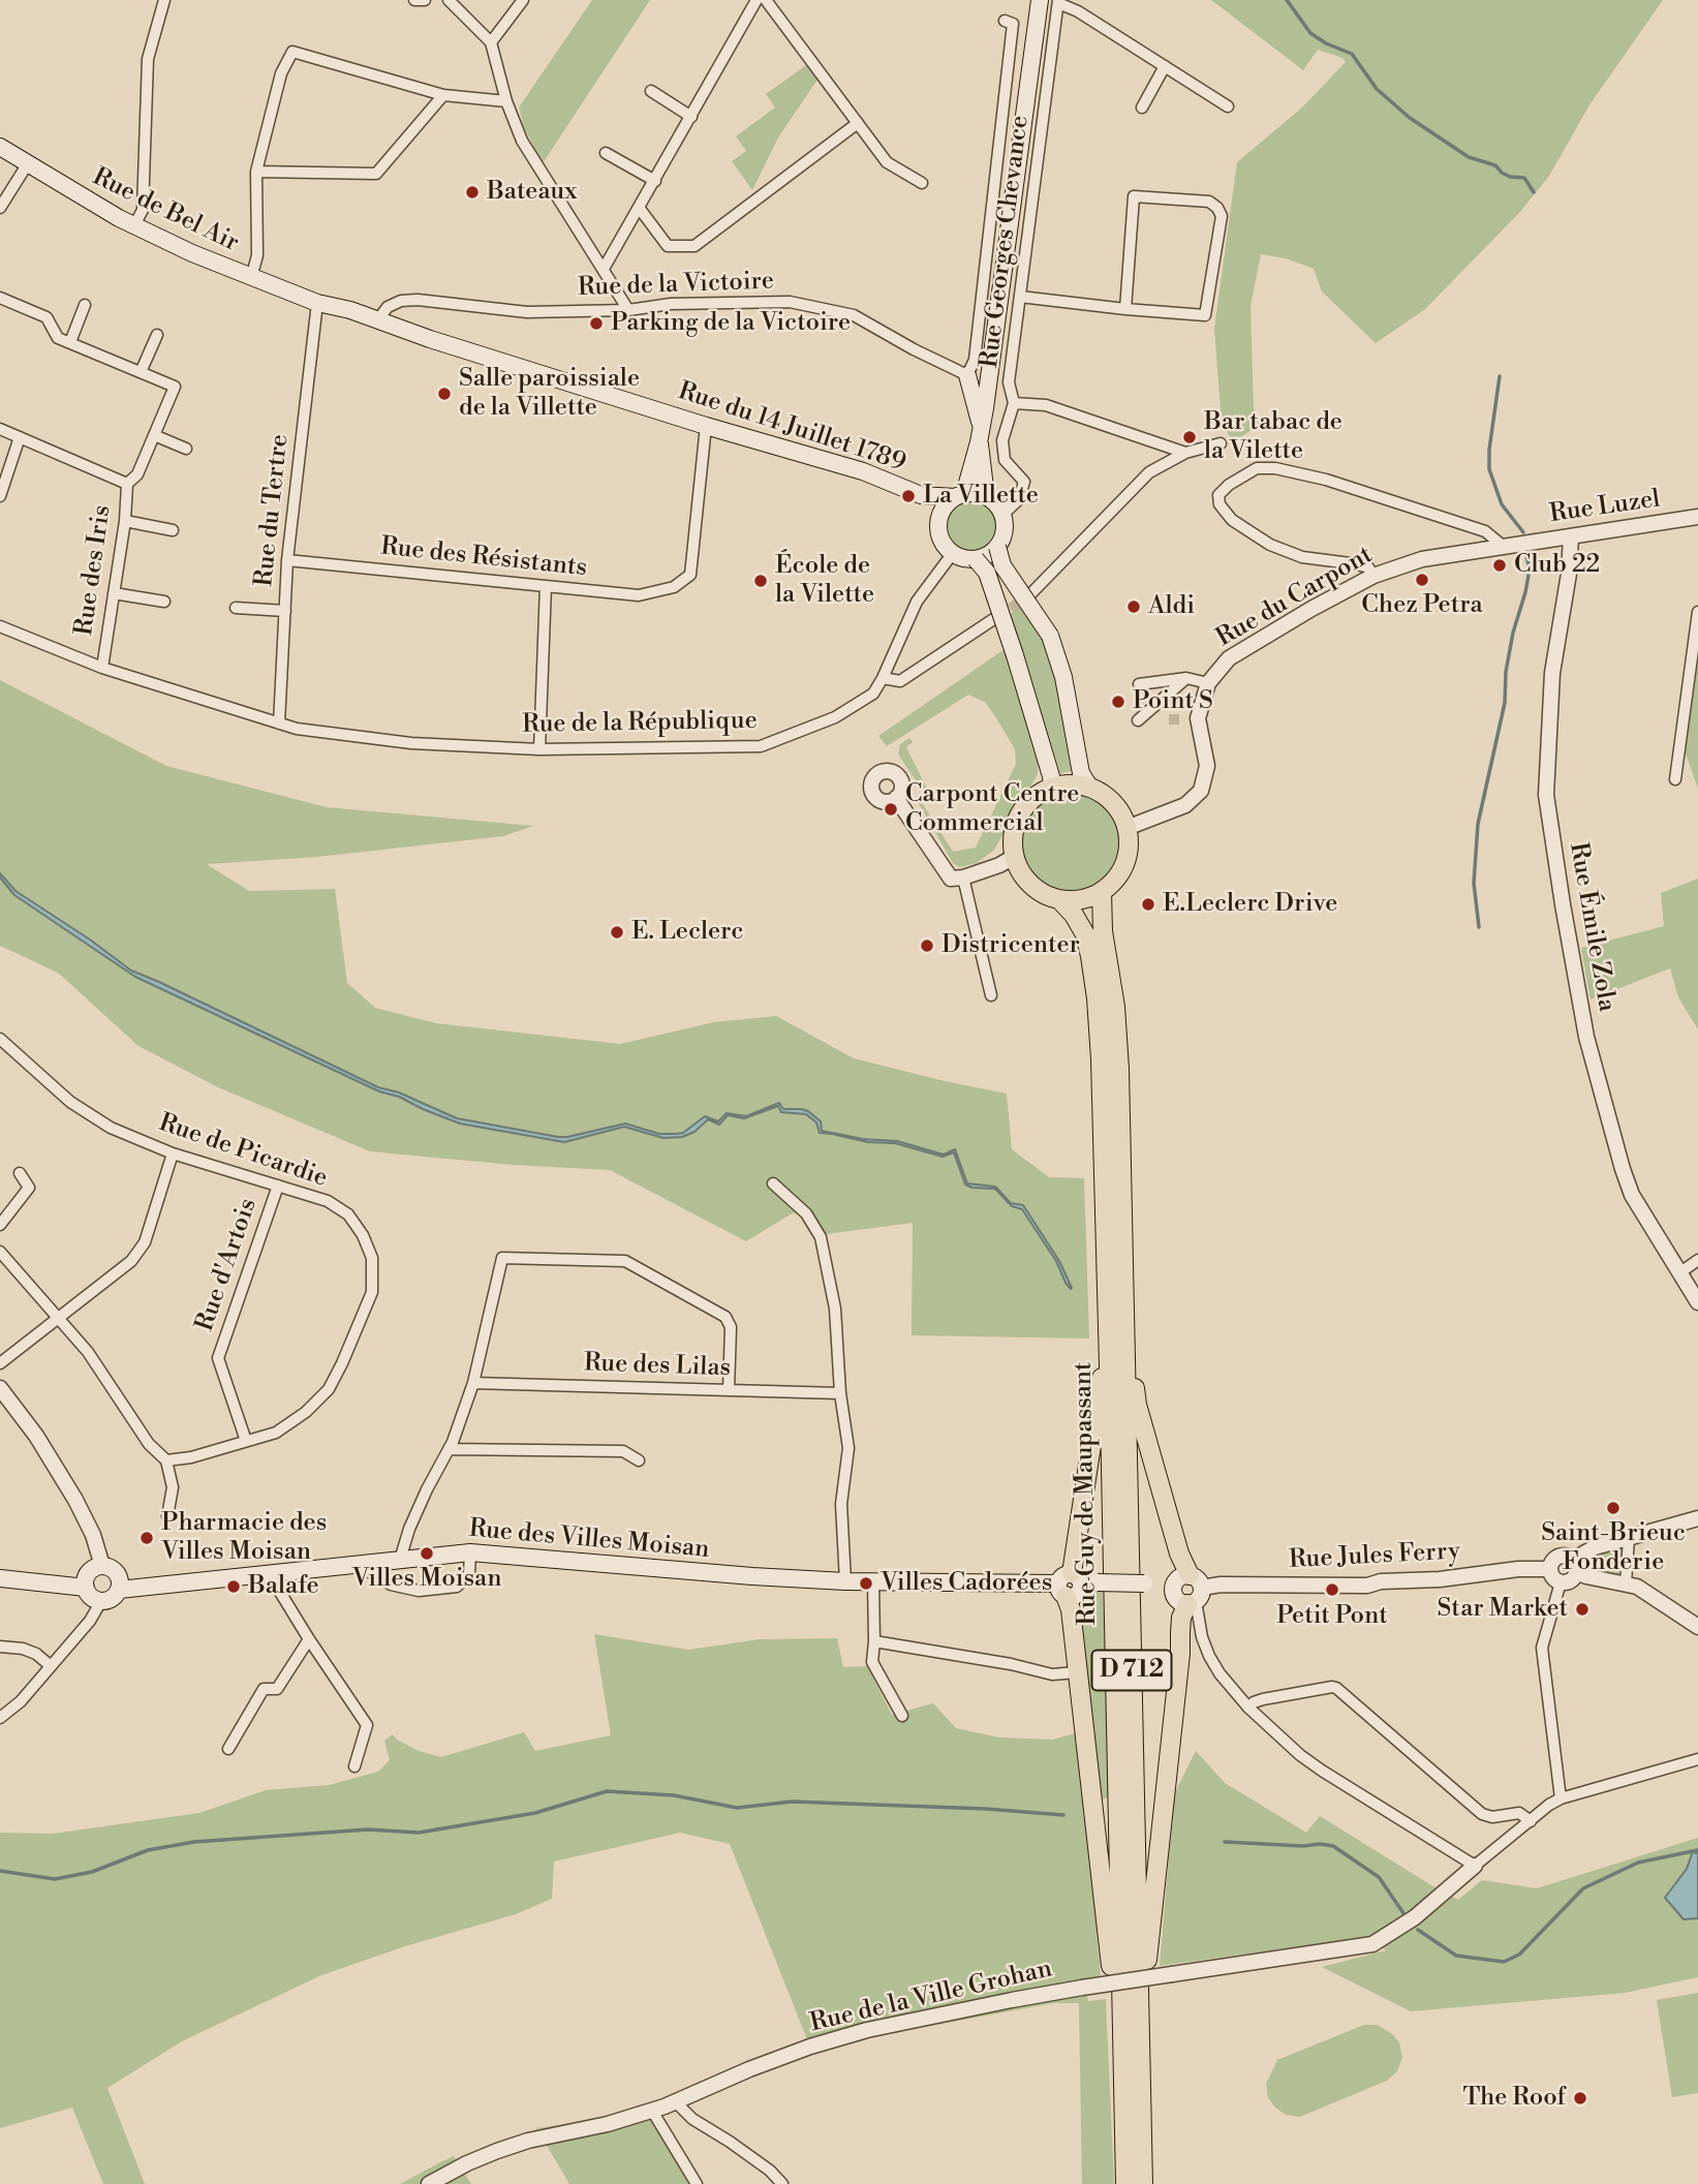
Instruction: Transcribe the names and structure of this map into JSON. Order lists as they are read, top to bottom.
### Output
{
  "streets": {
    "main road": [
      "Rue de Bel Air",
      "Rue du 14 Juillet 1789",
      "Rue Guy de Maupassant",
      "Rue des Villes Moisan",
      "D 712"
    ],
    "street": [
      "Rue Georges Chevance",
      "Rue de la Victoire",
      "Rue Luzel",
      "Rue du Tertre",
      "Rue des Résistants",
      "Rue des Iris",
      "Rue du Carpont",
      "Rue de la République",
      "Rue Émile Zola",
      "Rue de Picardie",
      "Rue d'Artois",
      "Rue des Lilas",
      "Rue Jules Ferry",
      "Rue de la Ville Grohan"
    ]
  },
  "crossings": [
    ["Rue de Bel Air", "Rue du 14 Juillet 1789"],
    ["Rue de Bel Air", "Rue du Tertre"],
    ["Rue Georges Chevance", "Rue de la Victoire"],
    ["Rue Georges Chevance", "Rue du 14 Juillet 1789"],
    ["Rue Georges Chevance", "Rue de la République"],
    ["Rue de la Victoire", "Rue du 14 Juillet 1789"],
    ["Rue du 14 Juillet 1789", "Rue du Tertre"],
    ["Rue du 14 Juillet 1789", "Rue des Résistants"],
    ["Rue du 14 Juillet 1789", "Rue de la République"],
    ["Rue Luzel", "Rue du Carpont"],
    ["Rue Luzel", "Rue Émile Zola"],
    ["Rue du Tertre", "Rue des Résistants"],
    ["Rue du Tertre", "Rue de la République"],
    ["Rue des Iris", "Rue de la République"],
    ["Rue du Carpont", "Rue Guy de Maupassant"],
    ["Rue de Picardie", "Rue d'Artois"],
    ["Rue des Villes Moisan", "Rue Jules Ferry"]
  ],
  "places": [
    "Bateaux",
    "Parking de la Victoire",
    "Salle paroissiale de la Villette",
    "Bar tabac de la Vilette",
    "La Villette",
    "Club 22",
    "Chez Petra",
    "École de la Vilette",
    "Aldi",
    "Point S",
    "Carpont Centre Commercial",
    "E.Leclerc Drive",
    "E. Leclerc",
    "Districenter",
    "Saint-Brieuc Fonderie",
    "Pharmacie des Villes Moisan",
    "Villes Moisan",
    "Villes Cadorées",
    "Balafe",
    "Petit Pont",
    "Star Market",
    "The Roof"
  ]
}
